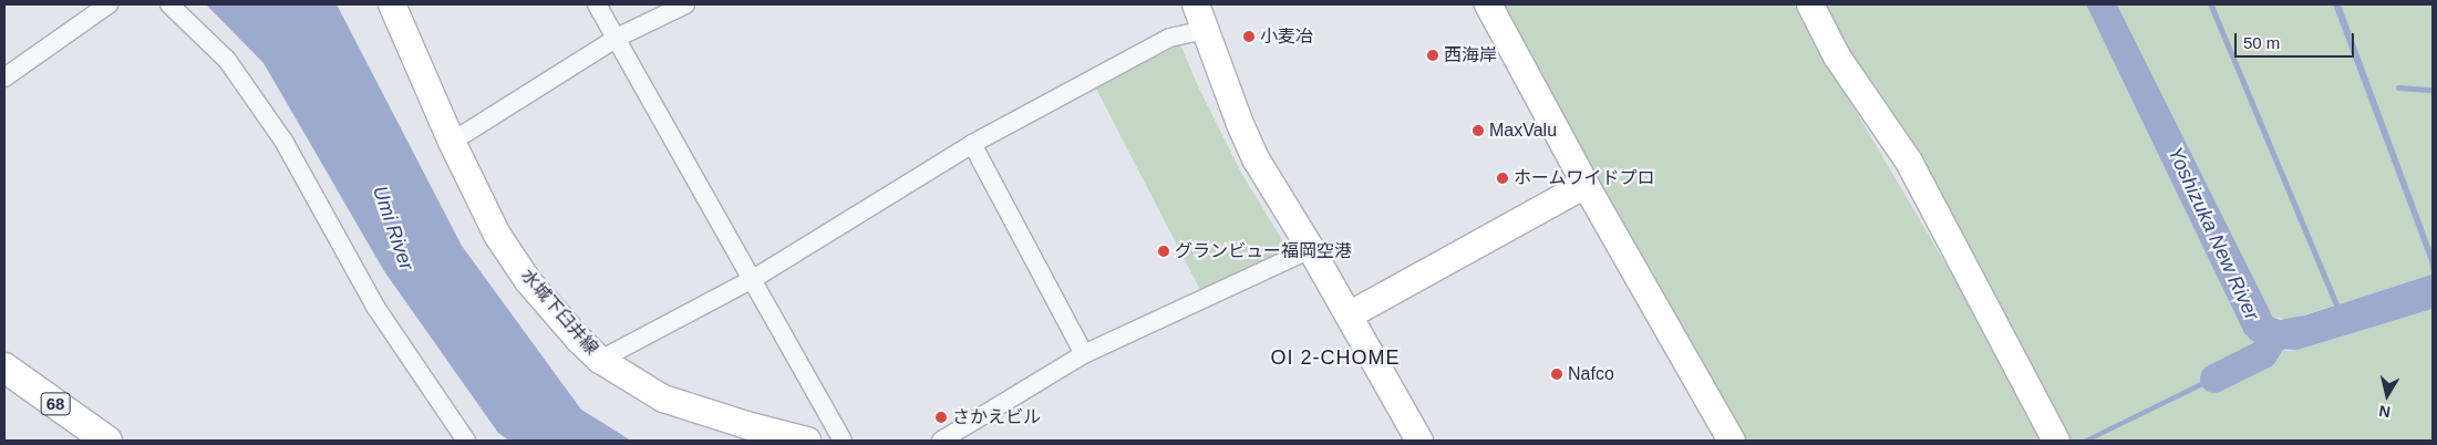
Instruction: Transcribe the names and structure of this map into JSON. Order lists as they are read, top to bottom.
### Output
{
  "streets": {
    "main road": ["68"],
    "street": ["水城下臼井線"]
  },
  "districts": ["OI 2-CHOME"],
  "water": ["Umi River", "Yoshizuka New River"],
  "places": [
    "小麦冶",
    "西海岸",
    "MaxValu",
    "ホームワイドプロ",
    "グランビュー福岡空港",
    "Nafco",
    "さかえビル"
  ],
  "scale_bar": "50 m",
  "north": "bottom"
}
